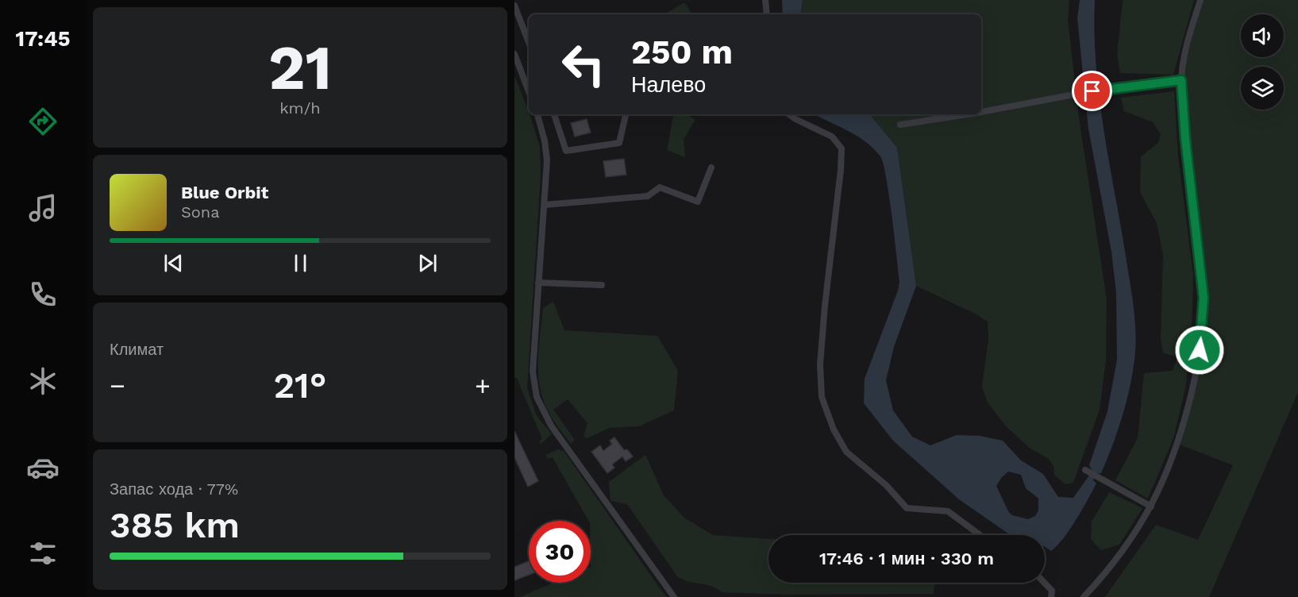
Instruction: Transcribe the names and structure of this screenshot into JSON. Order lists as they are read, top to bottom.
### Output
{
  "page": {
    "tabs": "17:45",
    "tile": [
      ["21", "km/h"],
      "Климат",
      ["Запас хода · 77%", "385 km"]
    ],
    "turn": ["250 m", "Налево"],
    "song": ["Blue Orbit", "Sona"],
    "heat": ["−", "21°", "+"],
    "limit": "30",
    "trip": "17:46 · 1 мин · 330 m"
  }
}
